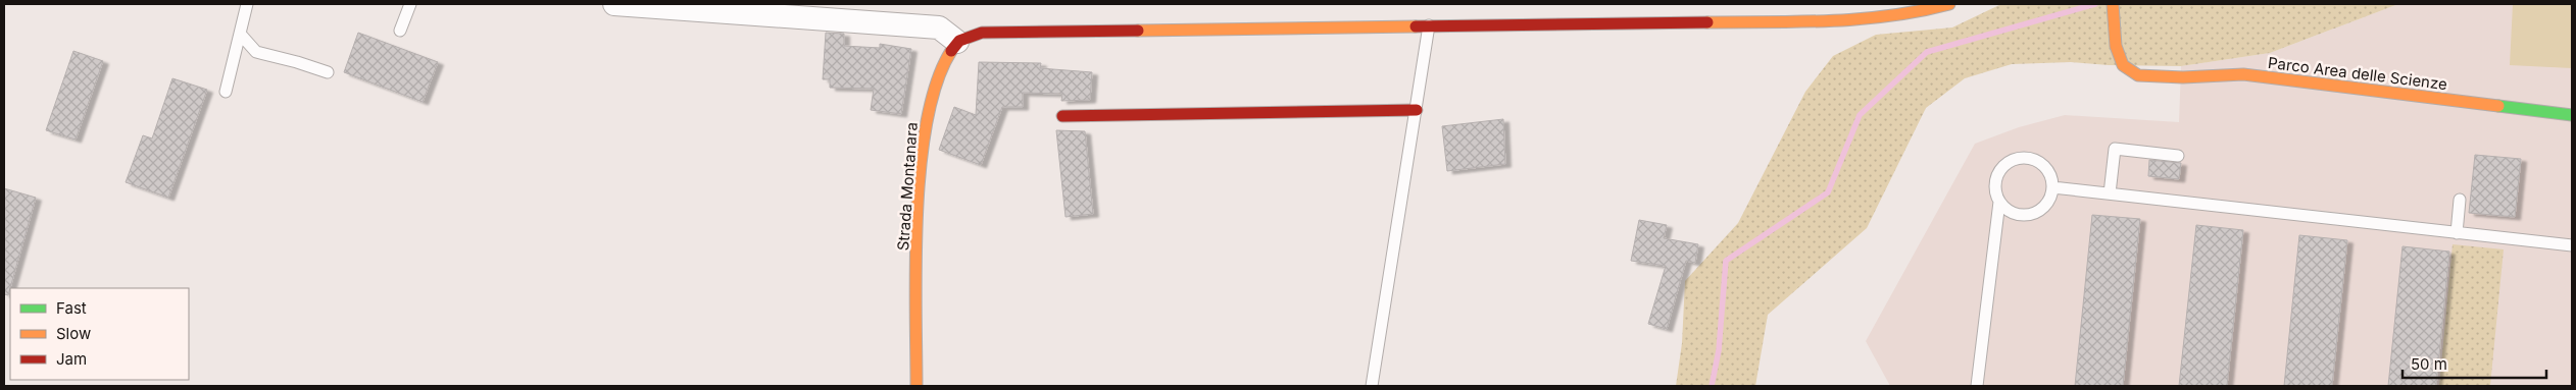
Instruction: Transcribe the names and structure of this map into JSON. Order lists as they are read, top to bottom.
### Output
{
  "streets": {
    "main road": ["Parco Area delle Scienze", "Strada Montanara"]
  },
  "legend": ["Fast", "Slow", "Jam"],
  "scale_bar": "50 m"
}
